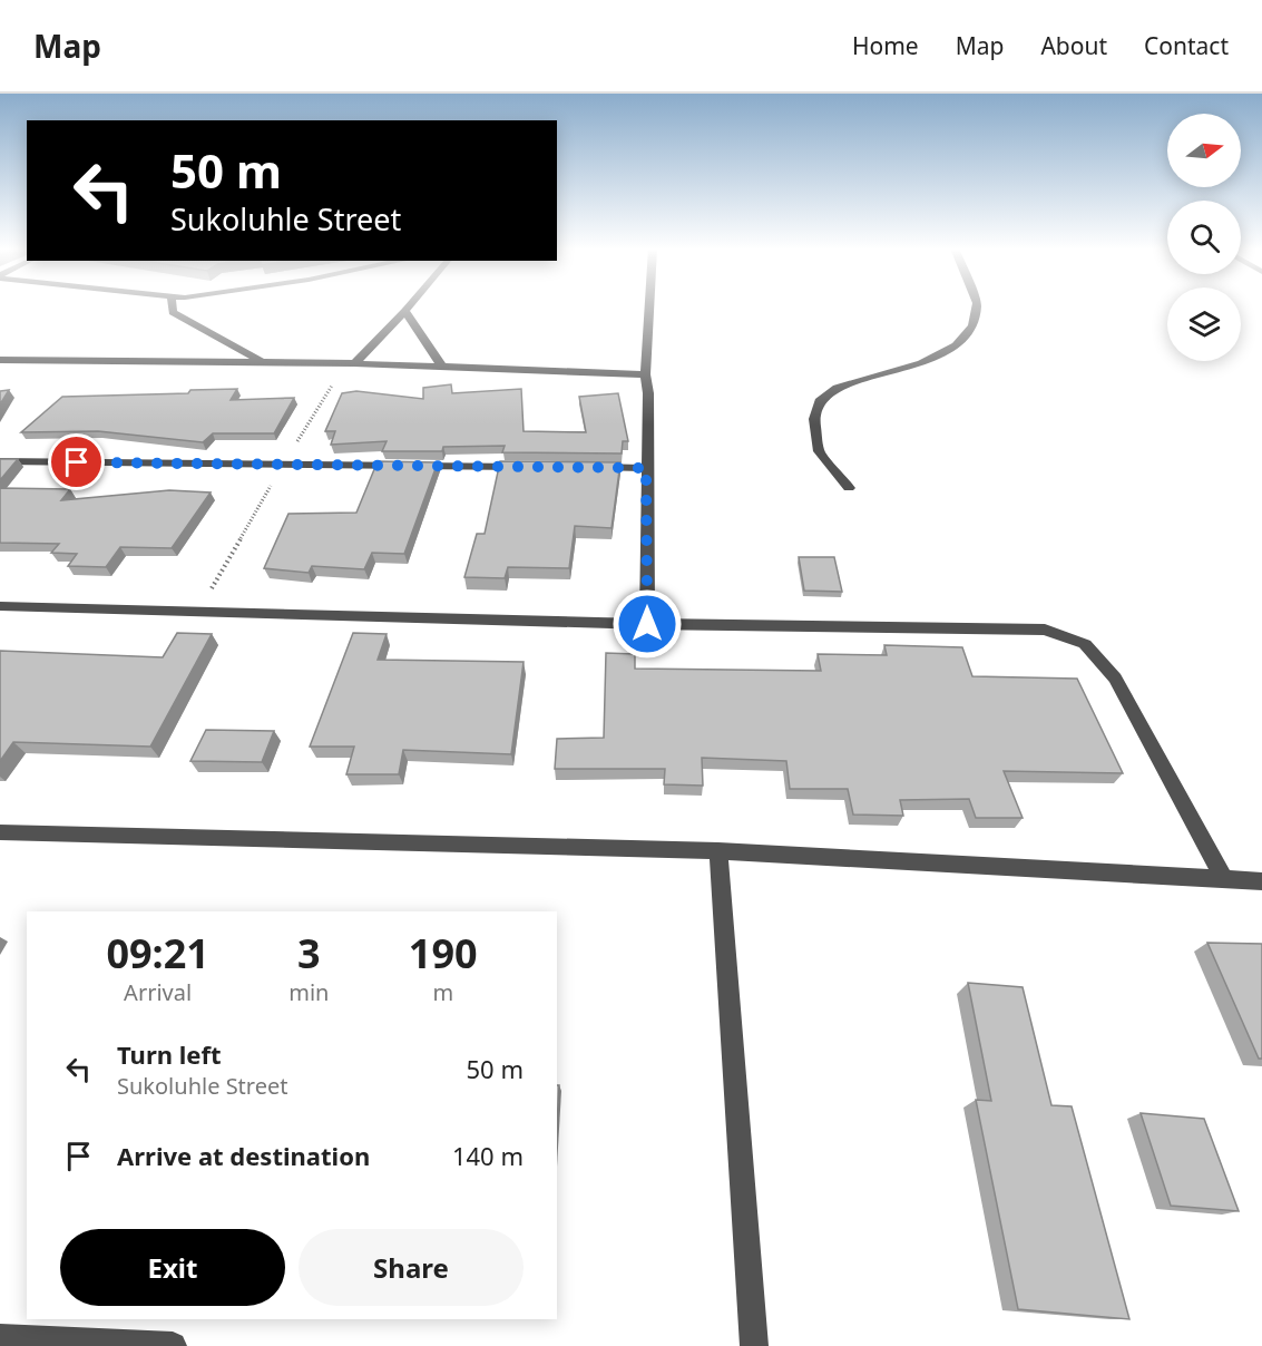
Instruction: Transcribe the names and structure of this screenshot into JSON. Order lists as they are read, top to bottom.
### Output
{
  "north": "right",
  "page": {
    "header": "Map",
    "nav": [
      "Home",
      "Map",
      "About",
      "Contact"
    ],
    "turn": ["50 m", "Sukoluhle Street"],
    "eta": [
      "09:21",
      "Arrival",
      "3",
      "min",
      "190",
      "m"
    ],
    "list": [
      {
        "name": "Turn left",
        "note": "Sukoluhle Street",
        "value": "50 m"
      },
      {
        "name": "Arrive at destination",
        "value": "140 m"
      }
    ],
    "buttons": ["Exit", "Share"]
  }
}
